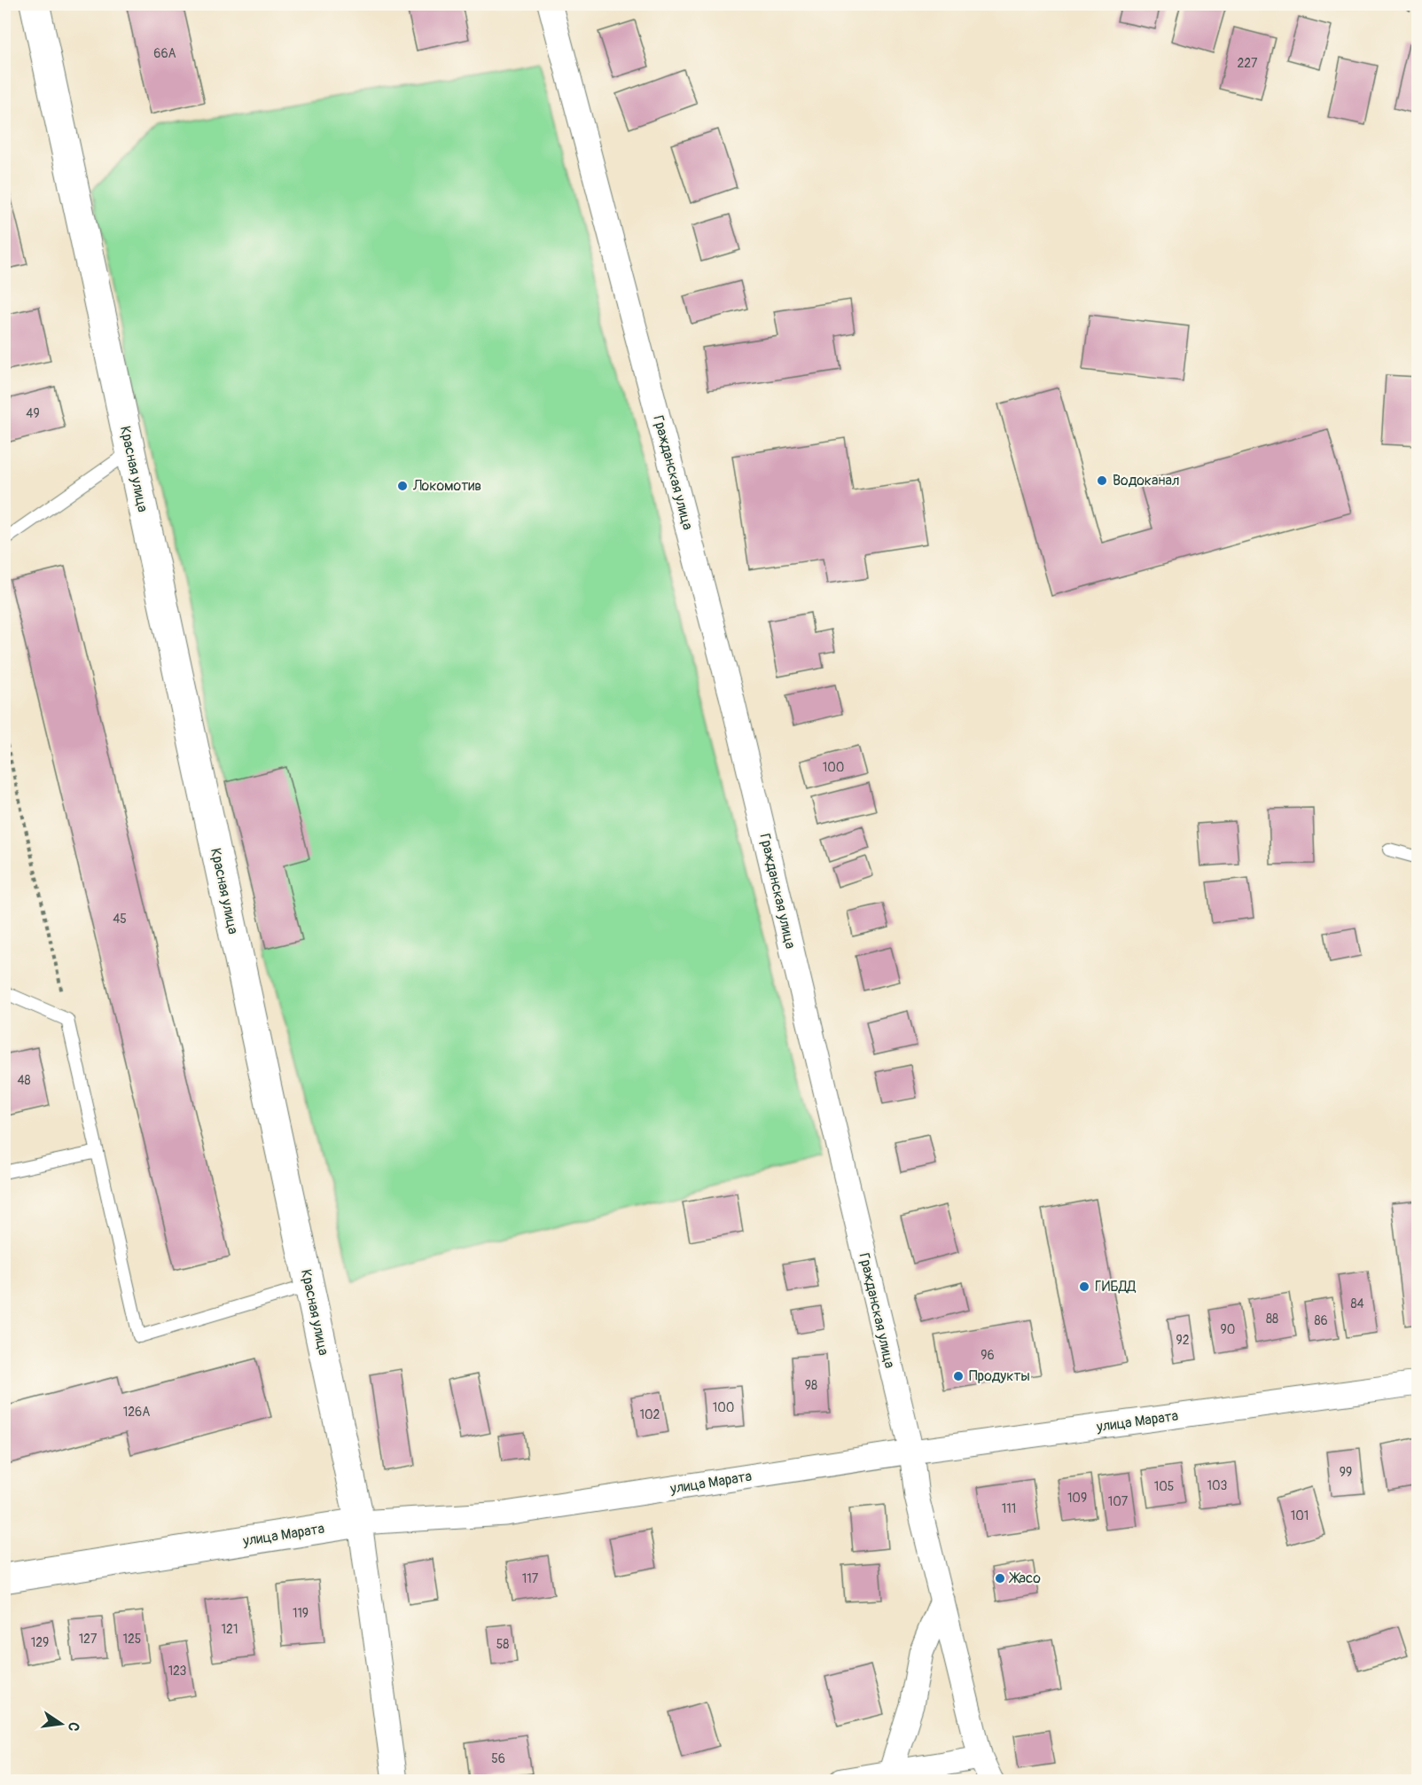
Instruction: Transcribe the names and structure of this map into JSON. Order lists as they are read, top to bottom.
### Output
{
  "streets": {
    "street": ["Красная улица", "Гражданская улица", "улица Марата"]
  },
  "crossings": [
    ["Красная улица", "улица Марата"],
    ["Гражданская улица", "улица Марата"]
  ],
  "places": [
    "Водоканал",
    "Локомотив",
    "ГИБДД",
    "Продукты",
    "Жасо"
  ],
  "house_numbers": [
    "66А",
    "227",
    "49",
    "100",
    "45",
    "48",
    "84",
    "88",
    "86",
    "90",
    "92",
    "96",
    "98",
    "100",
    "126А",
    "102",
    "99",
    "103",
    "105",
    "109",
    "107",
    "111",
    "101",
    "117",
    "119",
    "121",
    "127",
    "125",
    "129",
    "58",
    "123",
    "56"
  ],
  "north": "right"
}
